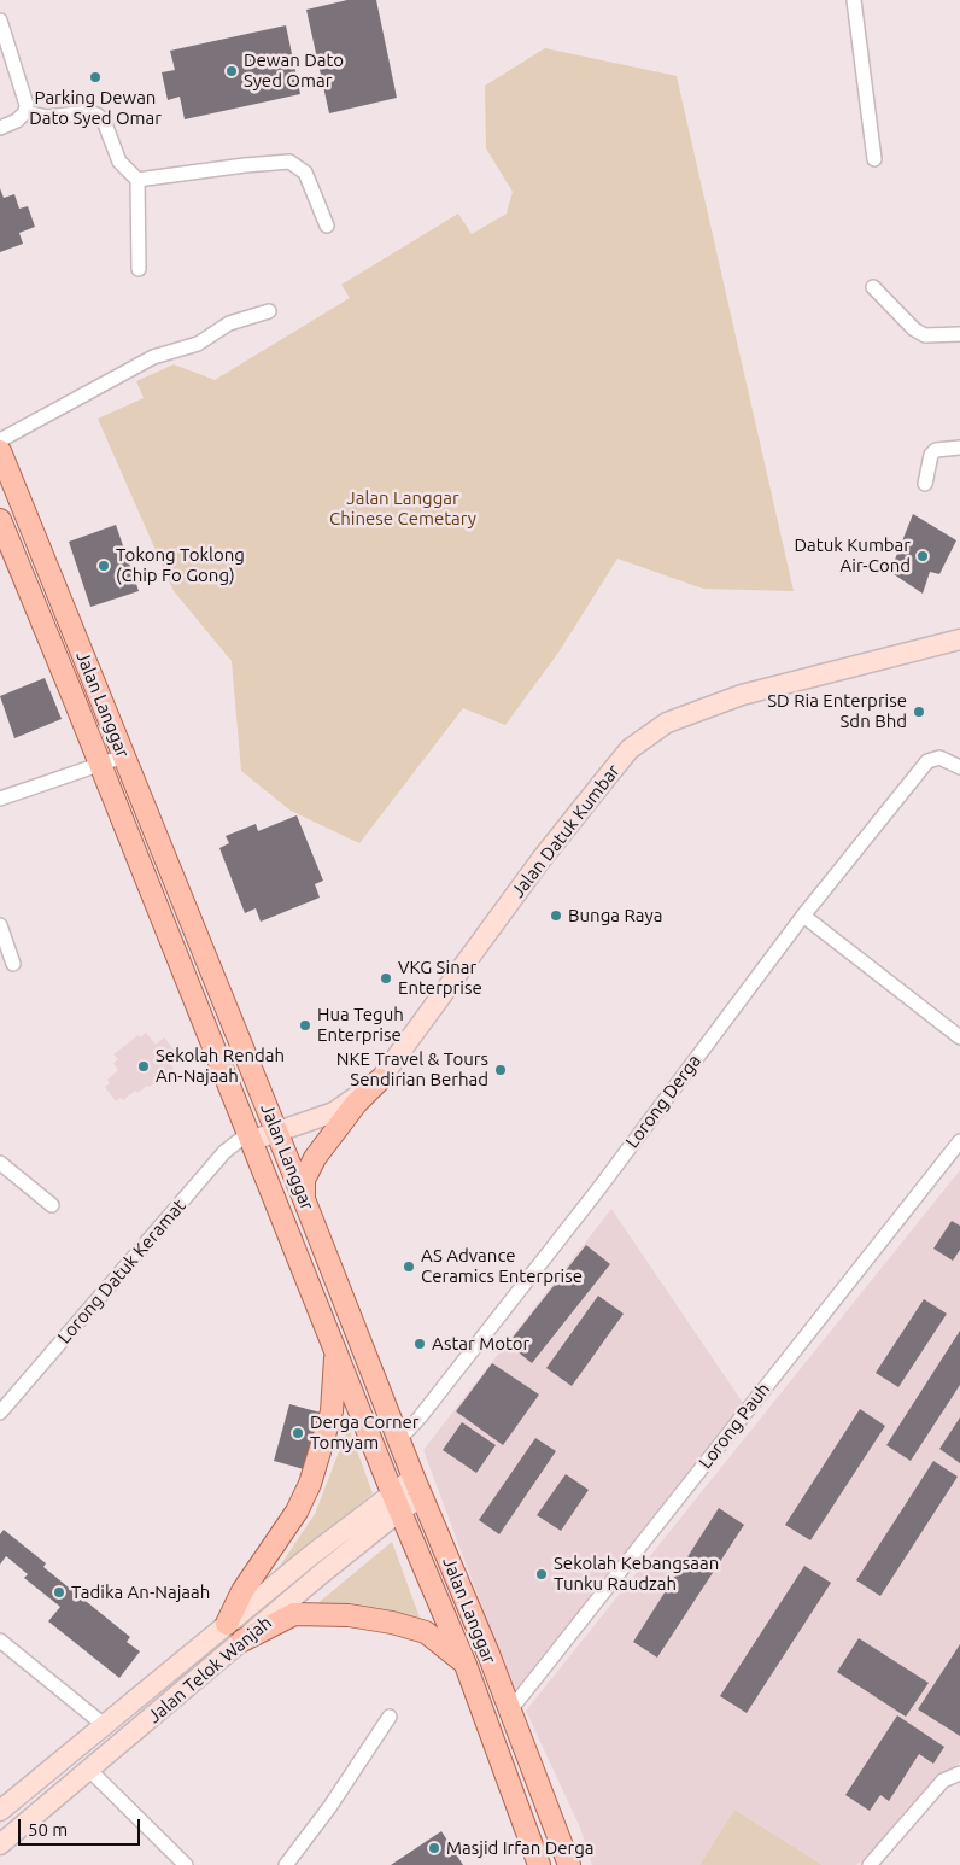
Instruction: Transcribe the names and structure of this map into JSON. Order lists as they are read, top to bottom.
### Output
{
  "streets": {
    "main road": ["Jalan Langgar", "Jalan Datuk Kumbar", "Jalan Telok Wanjah"],
    "street": ["Lorong Derga", "Lorong Datuk Keramat", "Lorong Pauh"]
  },
  "crossings": [
    ["Jalan Langgar", "Jalan Datuk Kumbar"],
    ["Jalan Langgar", "Lorong Derga"],
    ["Jalan Langgar", "Lorong Datuk Keramat"],
    ["Jalan Langgar", "Lorong Pauh"],
    ["Jalan Langgar", "Jalan Telok Wanjah"],
    ["Jalan Datuk Kumbar", "Lorong Datuk Keramat"]
  ],
  "parks": ["Jalan Langgar Chinese Cemetary"],
  "places": [
    "Dewan Dato Syed Omar",
    "Parking Dewan Dato Syed Omar",
    "Datuk Kumbar Air-Cond",
    "Tokong Toklong (Chip Fo Gong)",
    "SD Ria Enterprise Sdn Bhd",
    "Bunga Raya",
    "VKG Sinar Enterprise",
    "Hua Teguh Enterprise",
    "Sekolah Rendah An-Najaah",
    "NKE Travel & Tours Sendirian Berhad",
    "AS Advance Ceramics Enterprise",
    "Astar Motor",
    "Derga Corner Tomyam",
    "Sekolah Kebangsaan Tunku Raudzah",
    "Tadika An-Najaah",
    "Masjid Irfan Derga"
  ],
  "scale_bar": "50 m"
}
